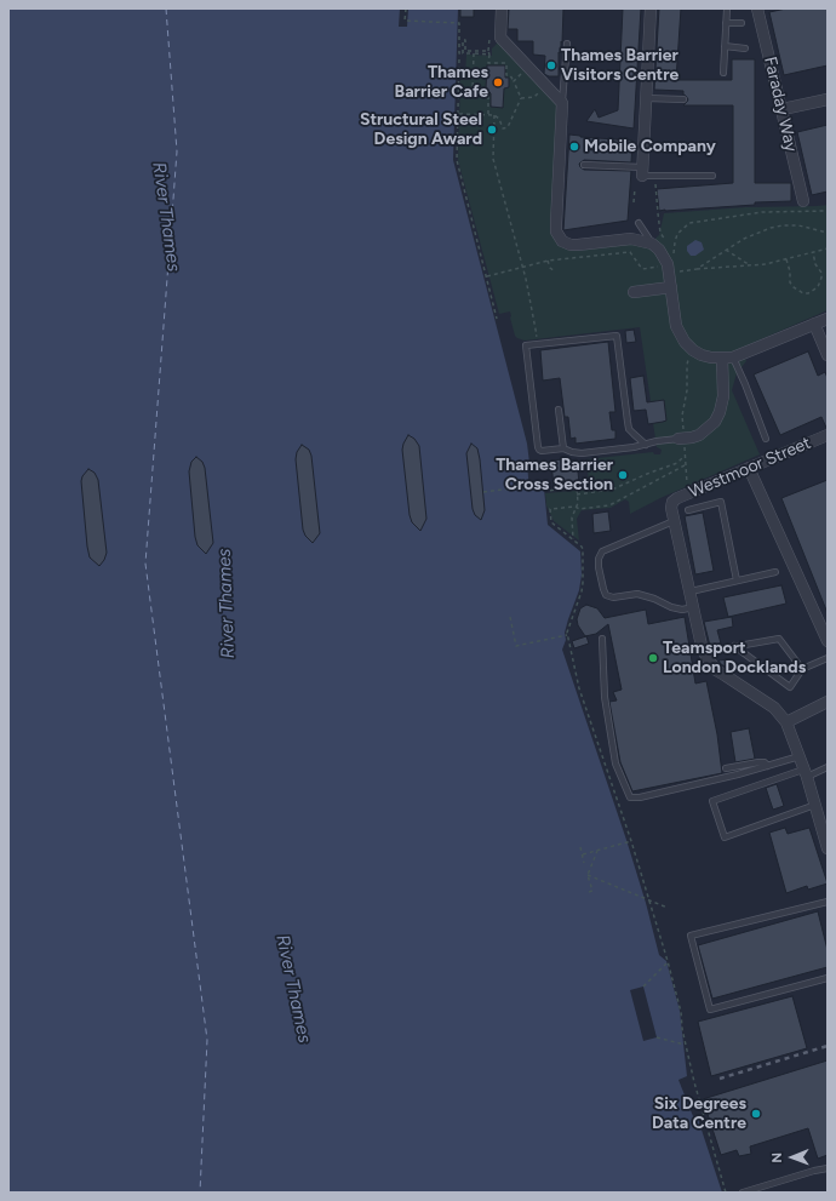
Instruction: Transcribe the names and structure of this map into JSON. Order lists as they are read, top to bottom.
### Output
{
  "streets": {
    "street": ["Faraday Way", "Westmoor Street"]
  },
  "water": ["River Thames"],
  "places": [
    "Thames Barrier Visitors Centre",
    "Thames Barrier Cafe",
    "Structural Steel Design Award",
    "Mobile Company",
    "Thames Barrier Cross Section",
    "Teamsport London Docklands",
    "Six Degrees Data Centre"
  ],
  "north": "left"
}
